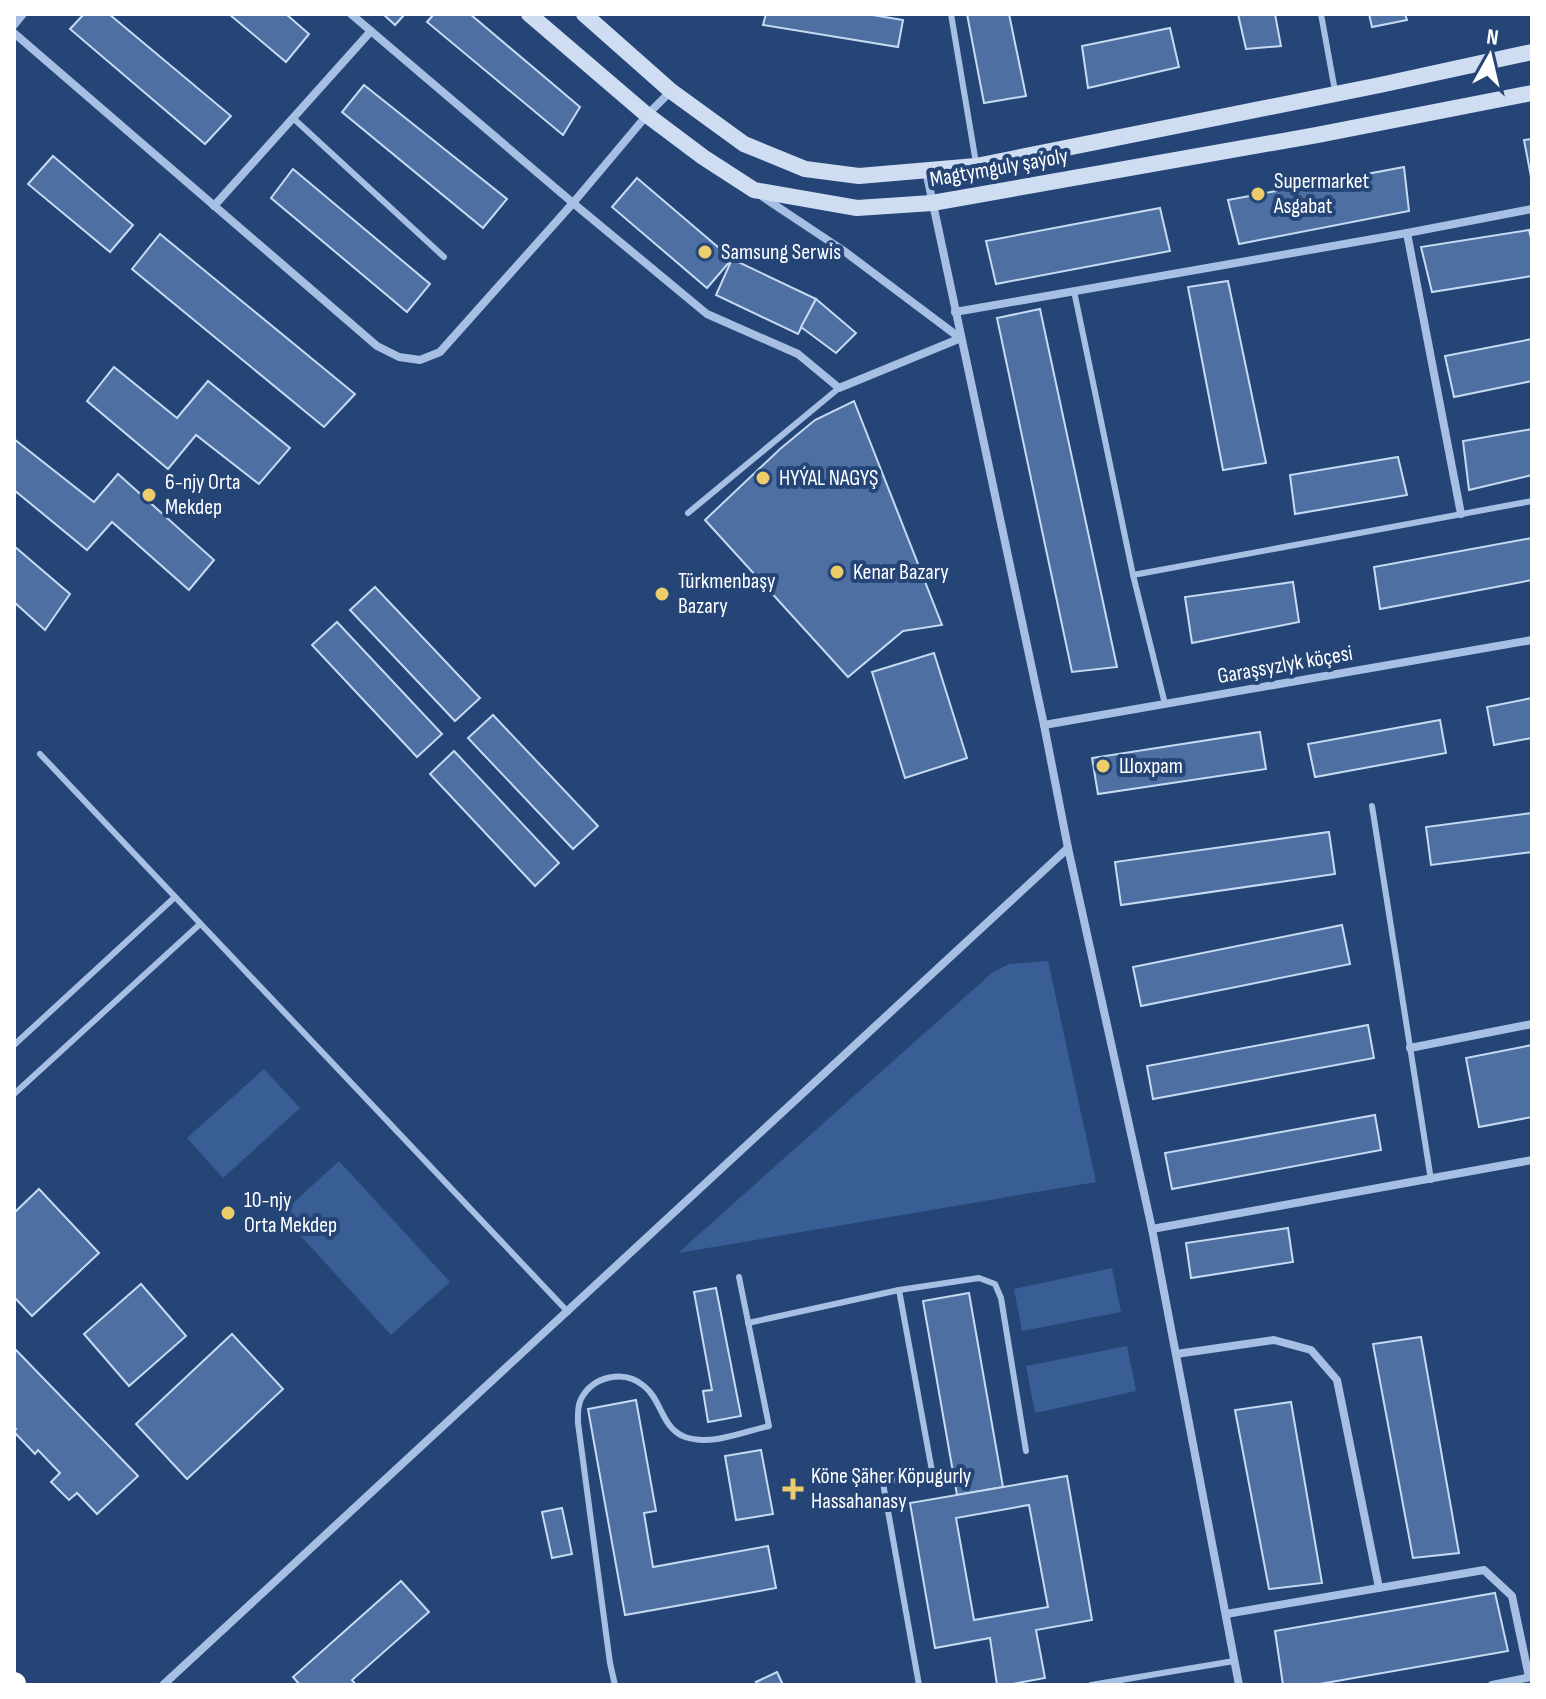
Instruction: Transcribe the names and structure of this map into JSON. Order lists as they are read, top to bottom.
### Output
{
  "streets": {
    "street": ["Magtymguly şaýoly", "Garaşsyzlyk köçesi"]
  },
  "places": {
    "other": [
      "Supermarket Asgabat",
      "Samsung Serwis",
      "HYÝAL NAGYŞ",
      "6-njy Orta Mekdep",
      "Kenar Bazary",
      "Türkmenbaşy Bazary",
      "Шохрат",
      "10-njy Orta Mekdep"
    ],
    "health": ["Köne Şäher Köpugurly Hassahanasy"]
  },
  "north": "top"
}
